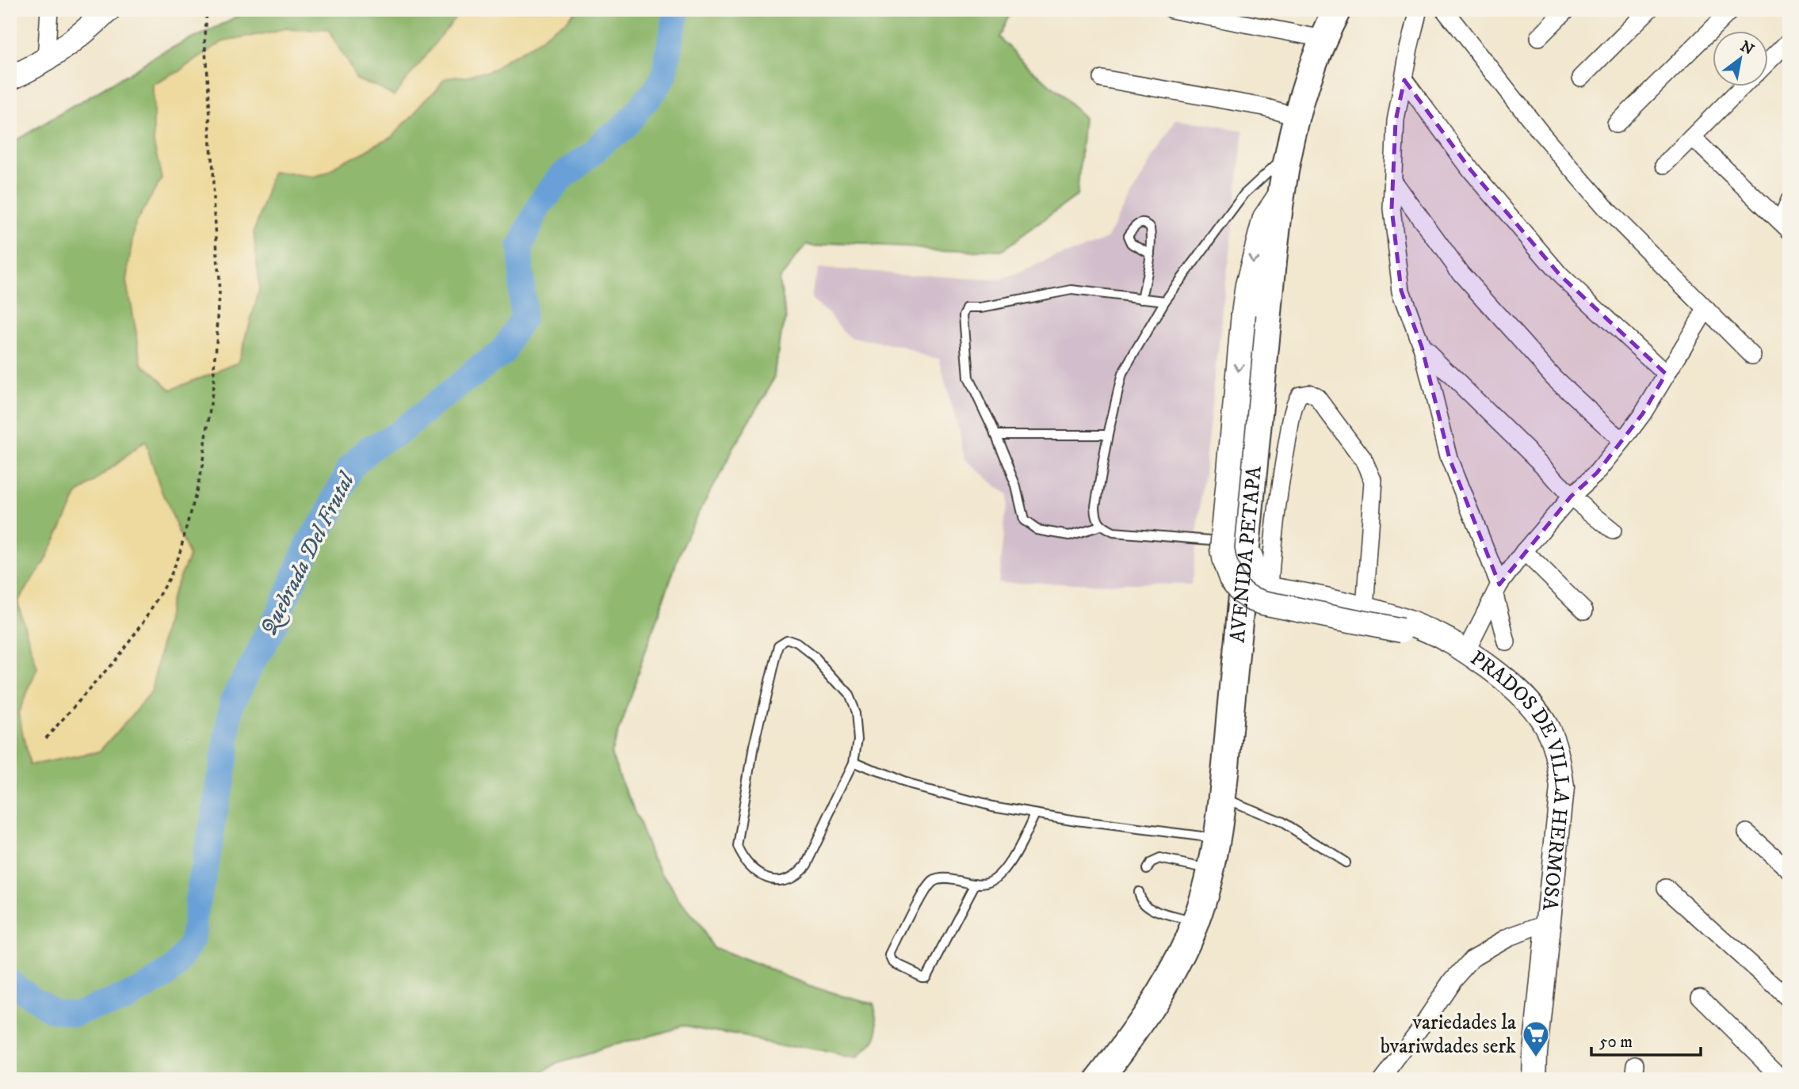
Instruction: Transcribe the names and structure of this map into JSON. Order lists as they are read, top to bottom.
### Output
{
  "streets": {
    "main road": ["AVENIDA PETAPA", "PRADOS DE VILLA HERMOSA"]
  },
  "crossings": [
    ["AVENIDA PETAPA", "PRADOS DE VILLA HERMOSA"]
  ],
  "water": ["Quebrada Del Frutal"],
  "places": {
    "supermarket": ["variedades la bvariwdades serk"]
  },
  "scale_bar": "50 m",
  "north": "top right"
}
